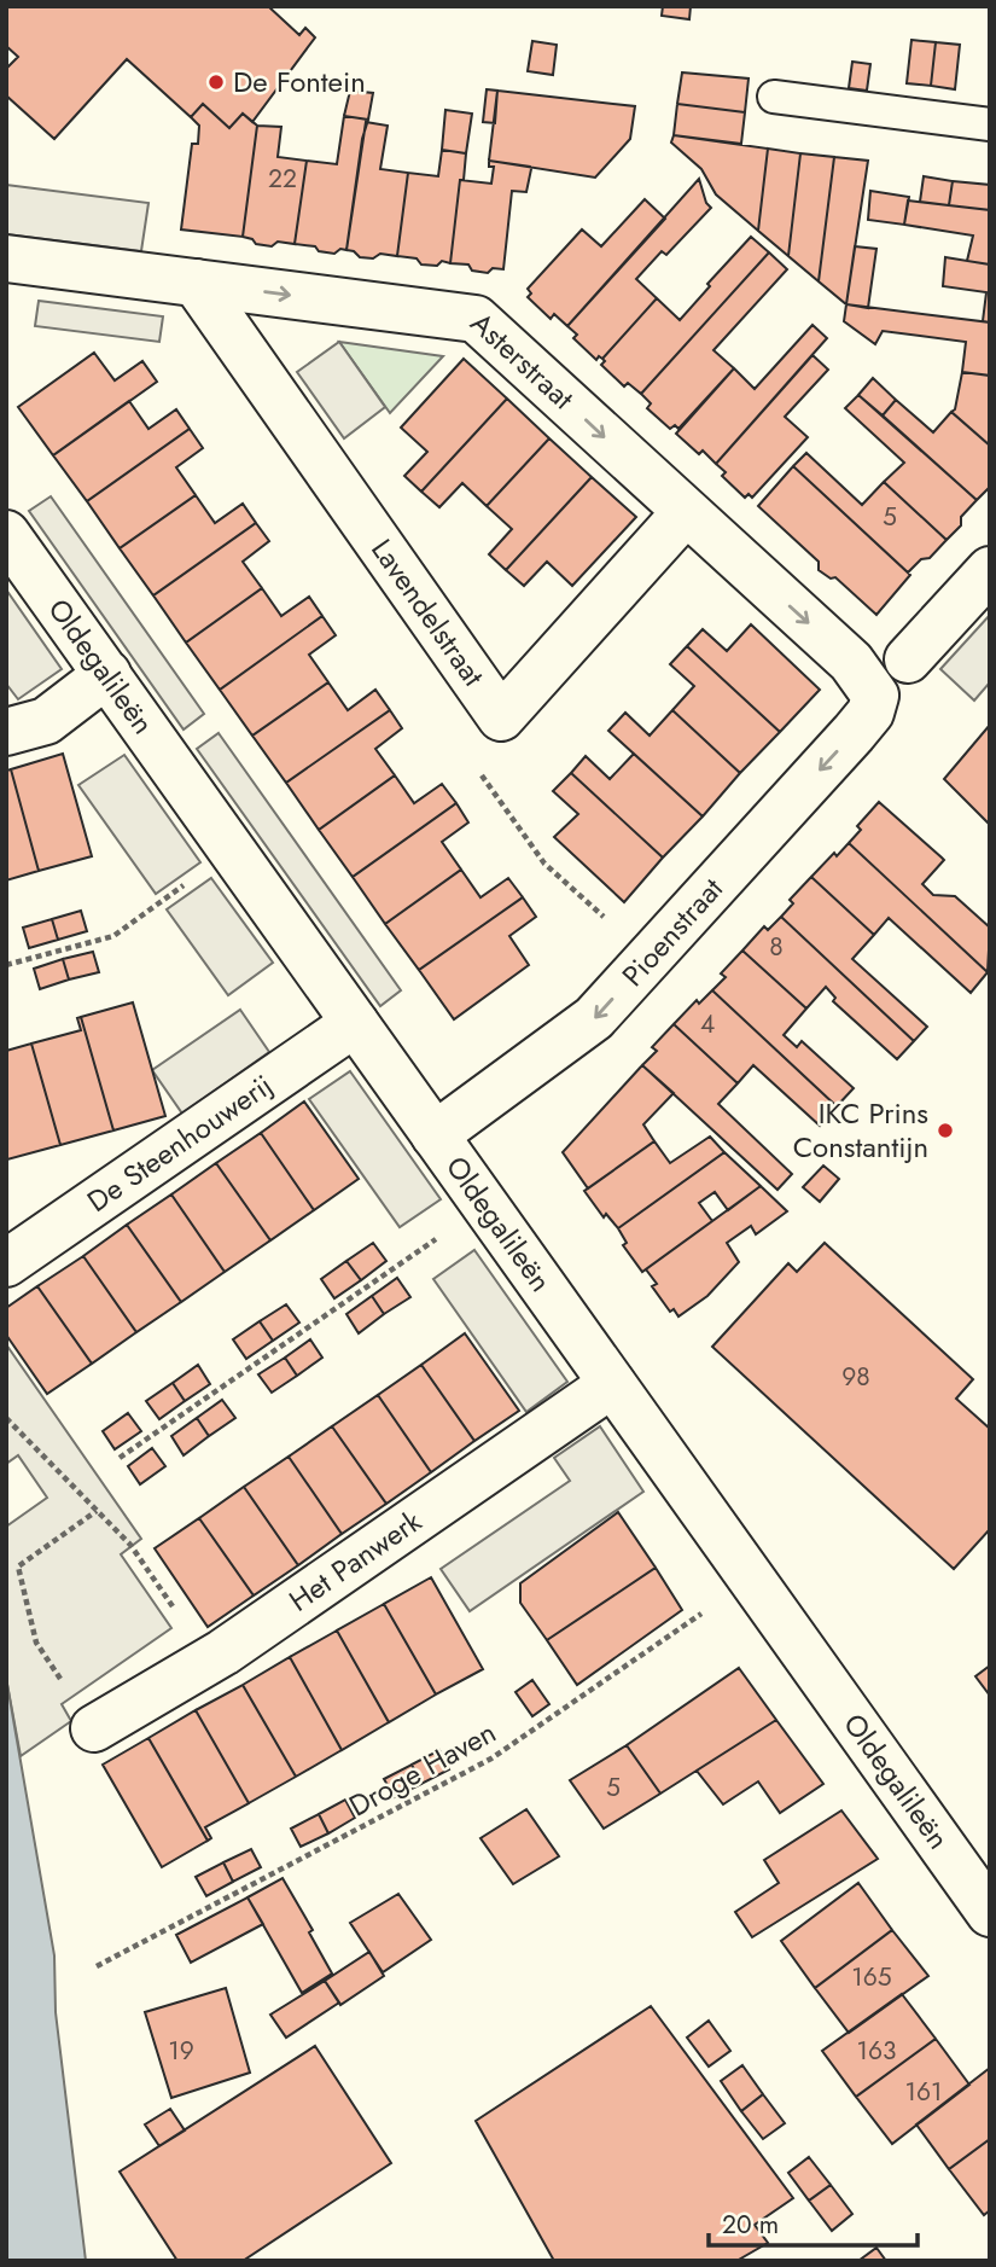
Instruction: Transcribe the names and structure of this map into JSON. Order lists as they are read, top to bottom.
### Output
{
  "streets": {
    "street": [
      "Asterstraat",
      "Lavendelstraat",
      "Oldegalileën",
      "Pioenstraat",
      "De Steenhouwerij",
      "Het Panwerk"
    ],
    "path": ["Droge Haven"]
  },
  "crossings": [
    ["Asterstraat", "Lavendelstraat"],
    ["Asterstraat", "Pioenstraat"],
    ["Oldegalileën", "Pioenstraat"],
    ["Oldegalileën", "De Steenhouwerij"],
    ["Oldegalileën", "Het Panwerk"],
    ["Oldegalileën", "Droge Haven"]
  ],
  "one_way": ["Asterstraat", "Pioenstraat"],
  "places": ["De Fontein", "IKC Prins Constantijn"],
  "house_numbers": [
    "22",
    "5",
    "8",
    "4",
    "98",
    "5",
    "165",
    "19",
    "163",
    "161"
  ],
  "scale_bar": "20 m"
}
